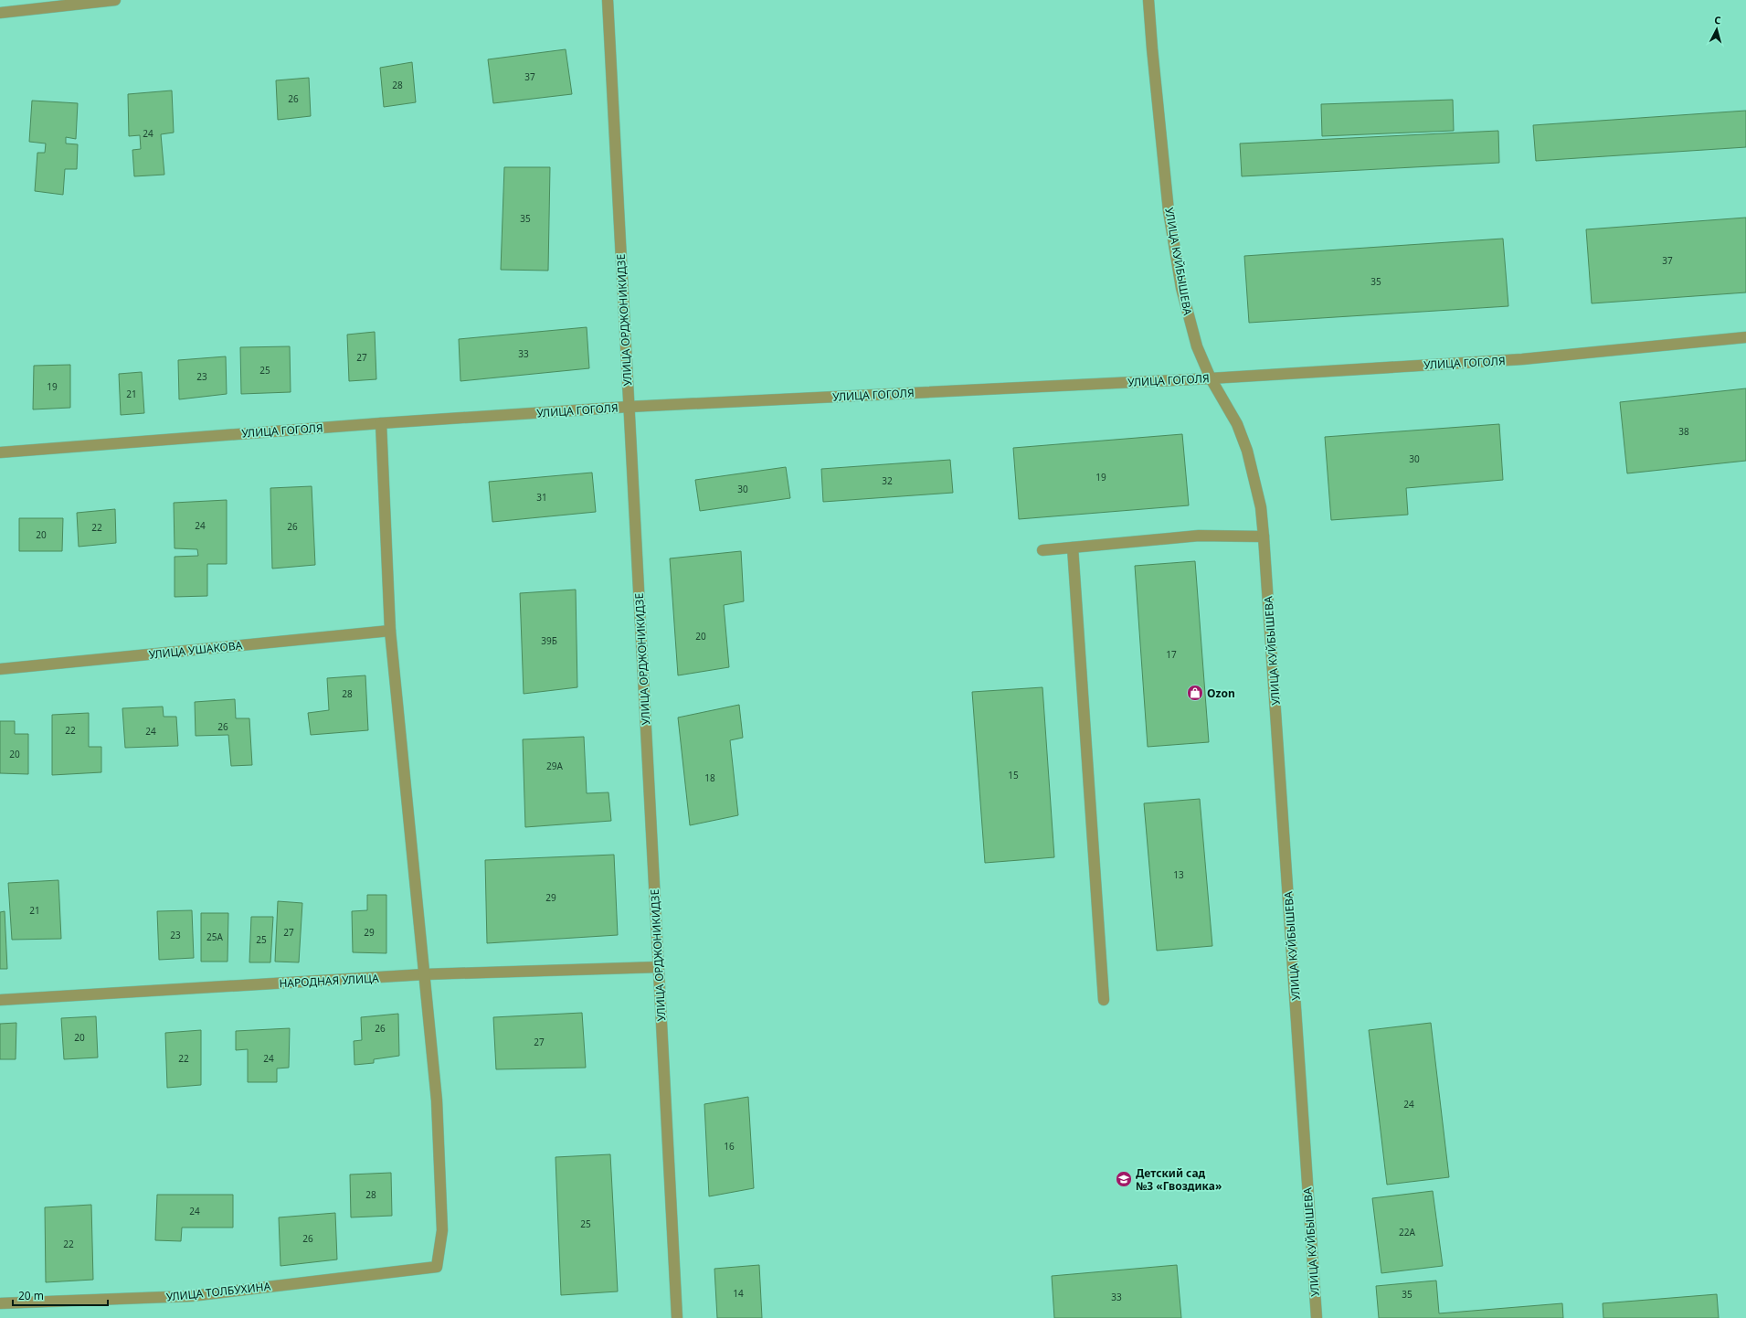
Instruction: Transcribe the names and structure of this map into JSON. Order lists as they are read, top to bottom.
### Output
{
  "streets": {
    "street": [
      "УЛИЦА КУЙБЫШЕВА",
      "УЛИЦА ОРДЖОНИКИДЗЕ",
      "УЛИЦА ГОГОЛЯ",
      "УЛИЦА УШАКОВА",
      "НАРОДНАЯ УЛИЦА",
      "УЛИЦА ТОЛБУХИНА"
    ]
  },
  "crossings": [
    ["УЛИЦА КУЙБЫШЕВА", "УЛИЦА ГОГОЛЯ"],
    ["УЛИЦА ОРДЖОНИКИДЗЕ", "УЛИЦА ГОГОЛЯ"],
    ["УЛИЦА ОРДЖОНИКИДЗЕ", "НАРОДНАЯ УЛИЦА"],
    ["НАРОДНАЯ УЛИЦА", "УЛИЦА ТОЛБУХИНА"]
  ],
  "places": {
    "shop": ["Ozon"],
    "school or university": ["Детский сад №3 «Гвоздика»"]
  },
  "house_numbers": [
    "37",
    "28",
    "26",
    "24",
    "35",
    "37",
    "35",
    "33",
    "27",
    "25",
    "23",
    "19",
    "21",
    "38",
    "30",
    "19",
    "32",
    "30",
    "31",
    "24",
    "26",
    "22",
    "20",
    "20",
    "39Б",
    "17",
    "28",
    "26",
    "22",
    "24",
    "20",
    "29А",
    "15",
    "18",
    "13",
    "29",
    "21",
    "27",
    "29",
    "23",
    "25А",
    "25",
    "26",
    "20",
    "27",
    "22",
    "24",
    "24",
    "16",
    "28",
    "24",
    "25",
    "22А",
    "26",
    "22",
    "14",
    "35",
    "33"
  ],
  "scale_bar": "20 m",
  "north": "top"
}
